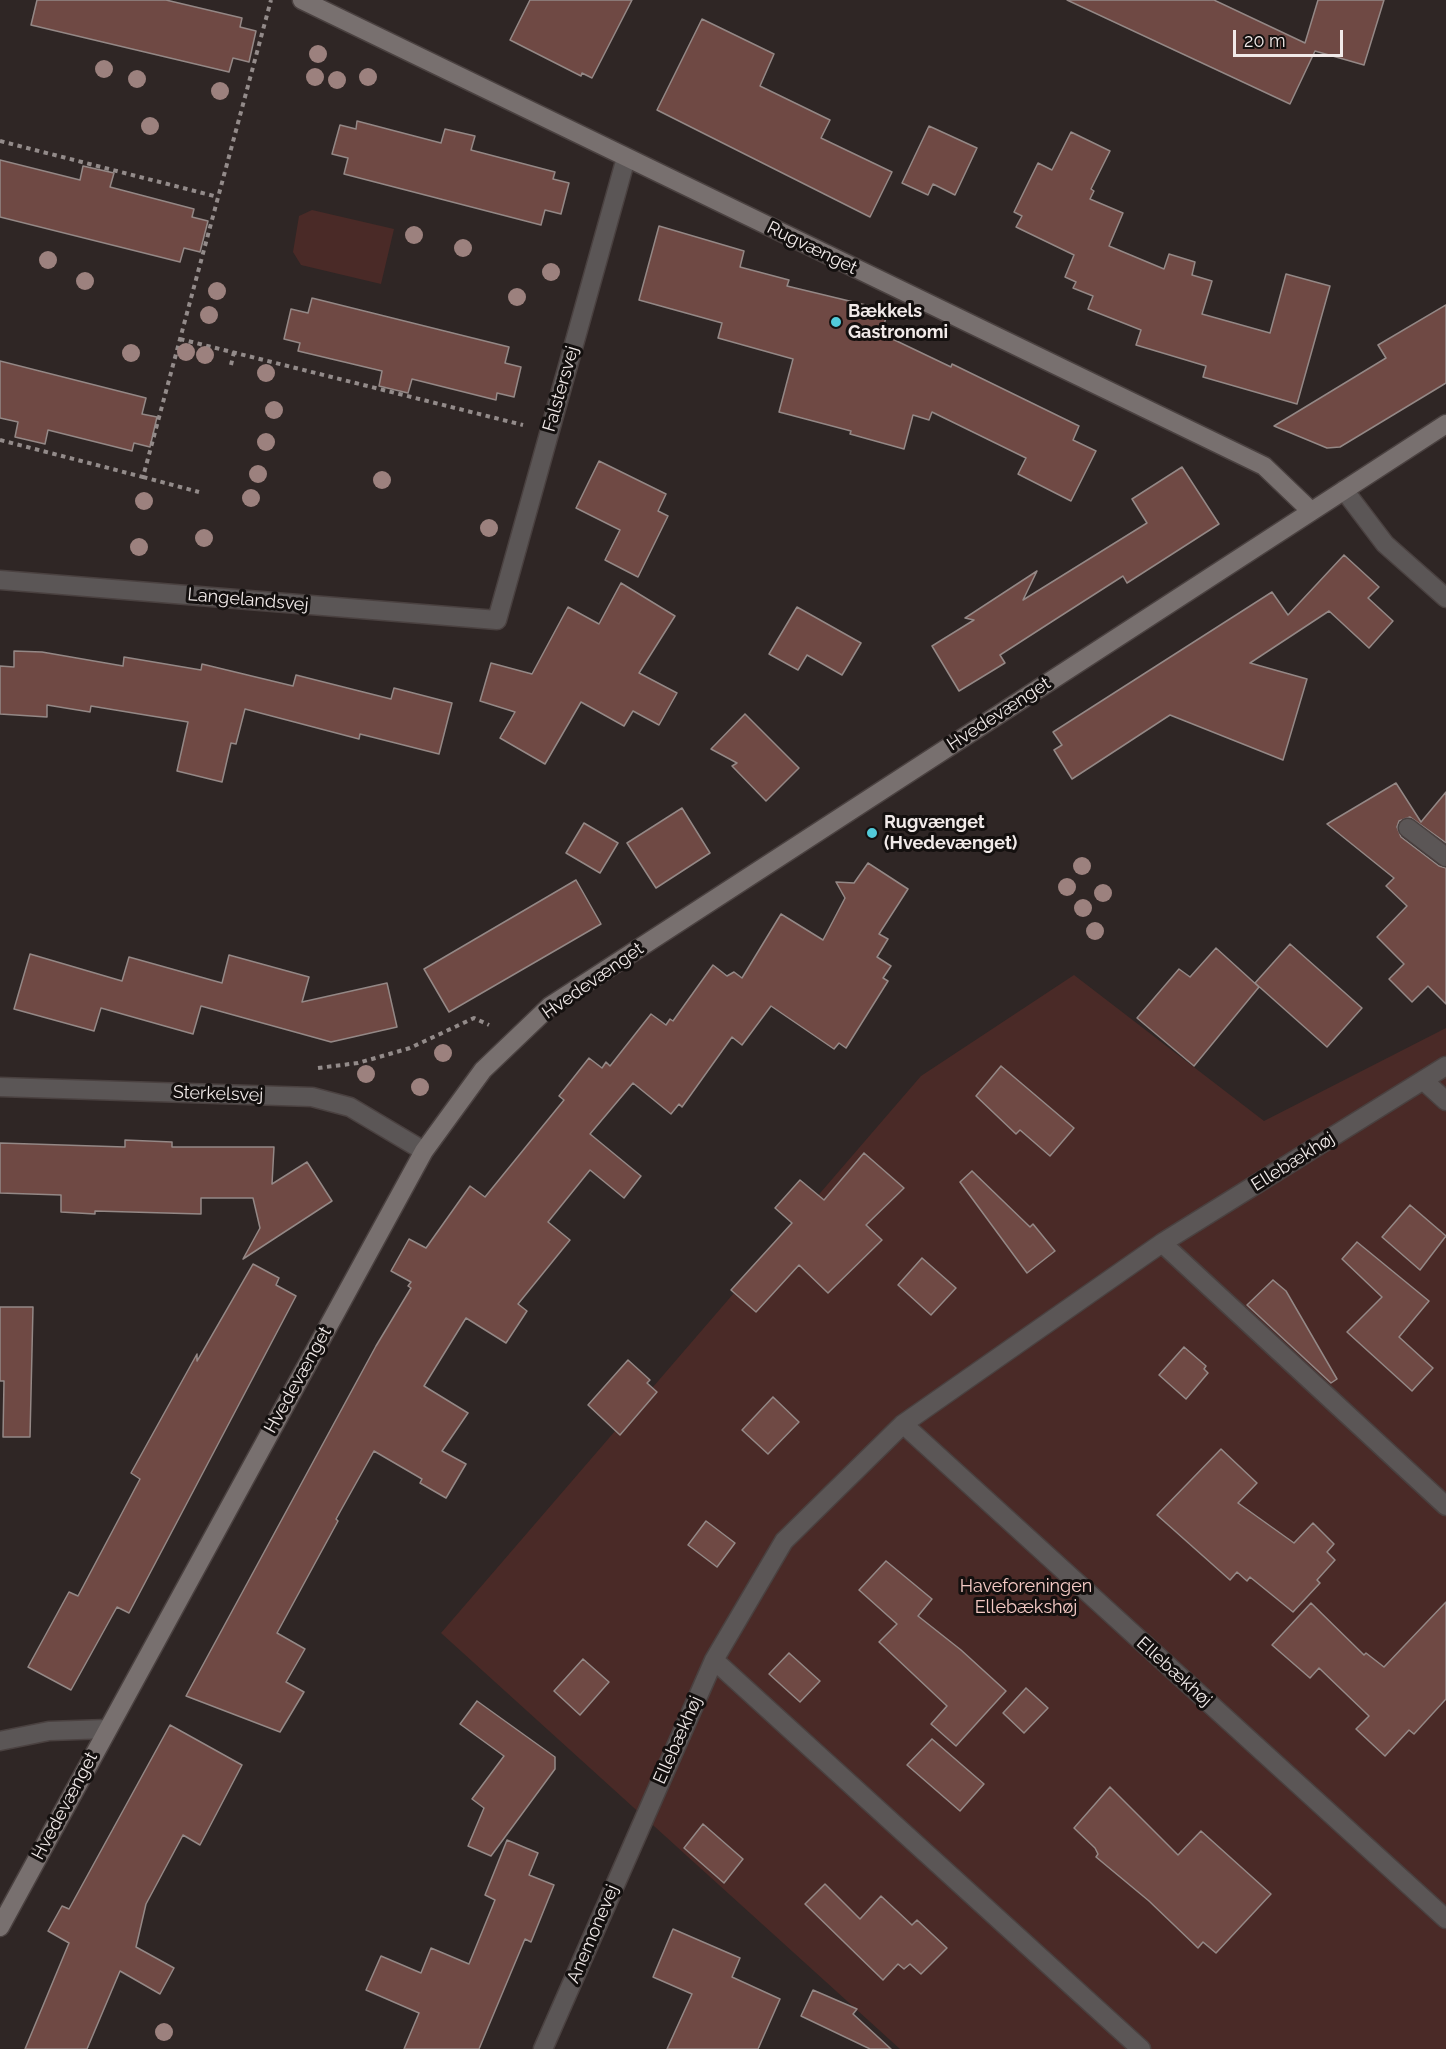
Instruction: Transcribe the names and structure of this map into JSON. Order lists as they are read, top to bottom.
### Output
{
  "streets": {
    "street": [
      "Rugvænget",
      "Falstersvej",
      "Langelandsvej",
      "Hvedevænget",
      "Sterkelsvej",
      "Ellebækhøj",
      "Anemonevej"
    ]
  },
  "crossings": [
    ["Rugvænget", "Falstersvej"],
    ["Rugvænget", "Hvedevænget"],
    ["Falstersvej", "Langelandsvej"],
    ["Hvedevænget", "Sterkelsvej"],
    ["Ellebækhøj", "Anemonevej"]
  ],
  "parks": ["Haveforeningen Ellebækshøj"],
  "places": ["Bækkels Gastronomi", "Rugvænget (Hvedevænget)"],
  "scale_bar": "20 m"
}
